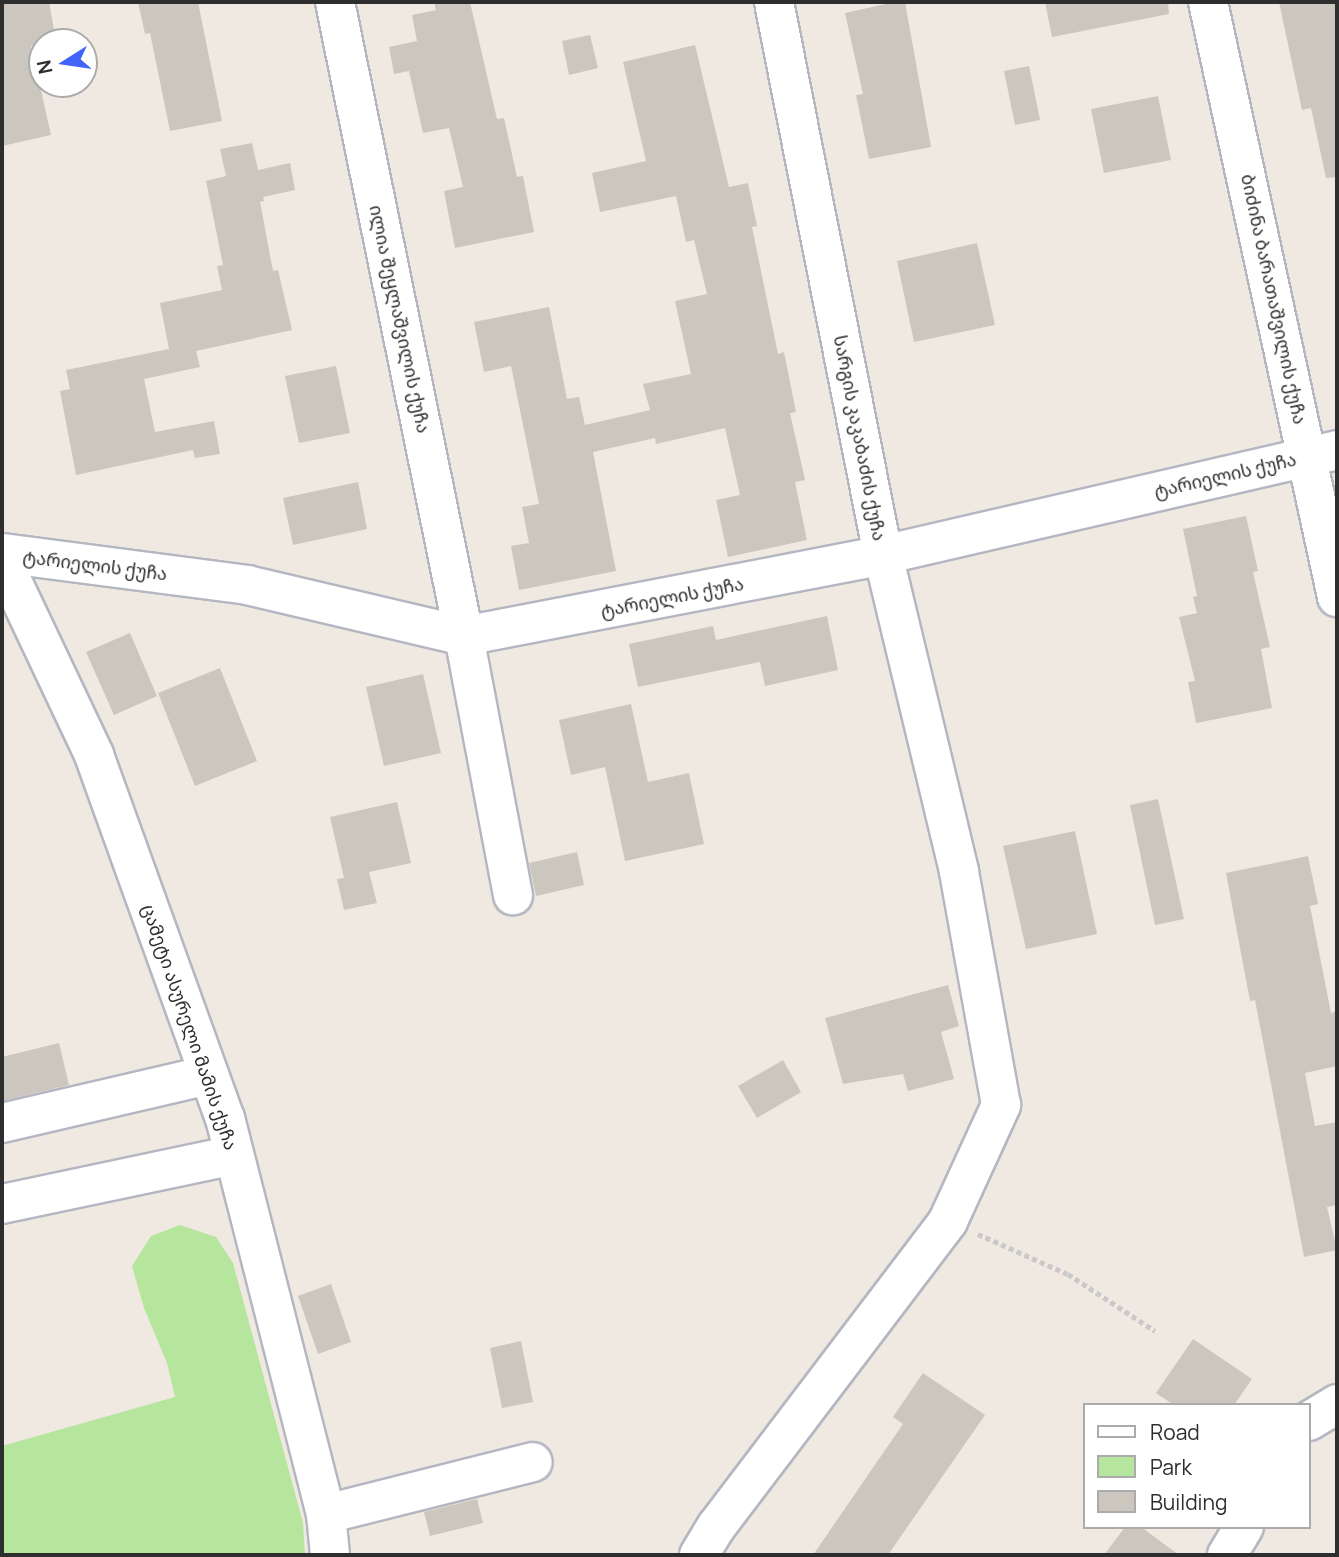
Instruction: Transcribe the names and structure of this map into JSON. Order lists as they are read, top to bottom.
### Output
{
  "streets": {
    "street": [
      "ბიძინა ბარათაშვილის ქუჩა",
      "ილია შეყლაშვილის ქუჩა",
      "სარგის კაკაბაძის ქუჩა",
      "ტარიელის ქუჩა",
      "ცამეტი ასურელი მამის ქუჩა"
    ]
  },
  "crossings": [
    ["ბიძინა ბარათაშვილის ქუჩა", "ტარიელის ქუჩა"],
    ["ილია შეყლაშვილის ქუჩა", "ტარიელის ქუჩა"],
    ["სარგის კაკაბაძის ქუჩა", "ტარიელის ქუჩა"]
  ],
  "legend": ["Road", "Park", "Building"],
  "north": "left"
}
